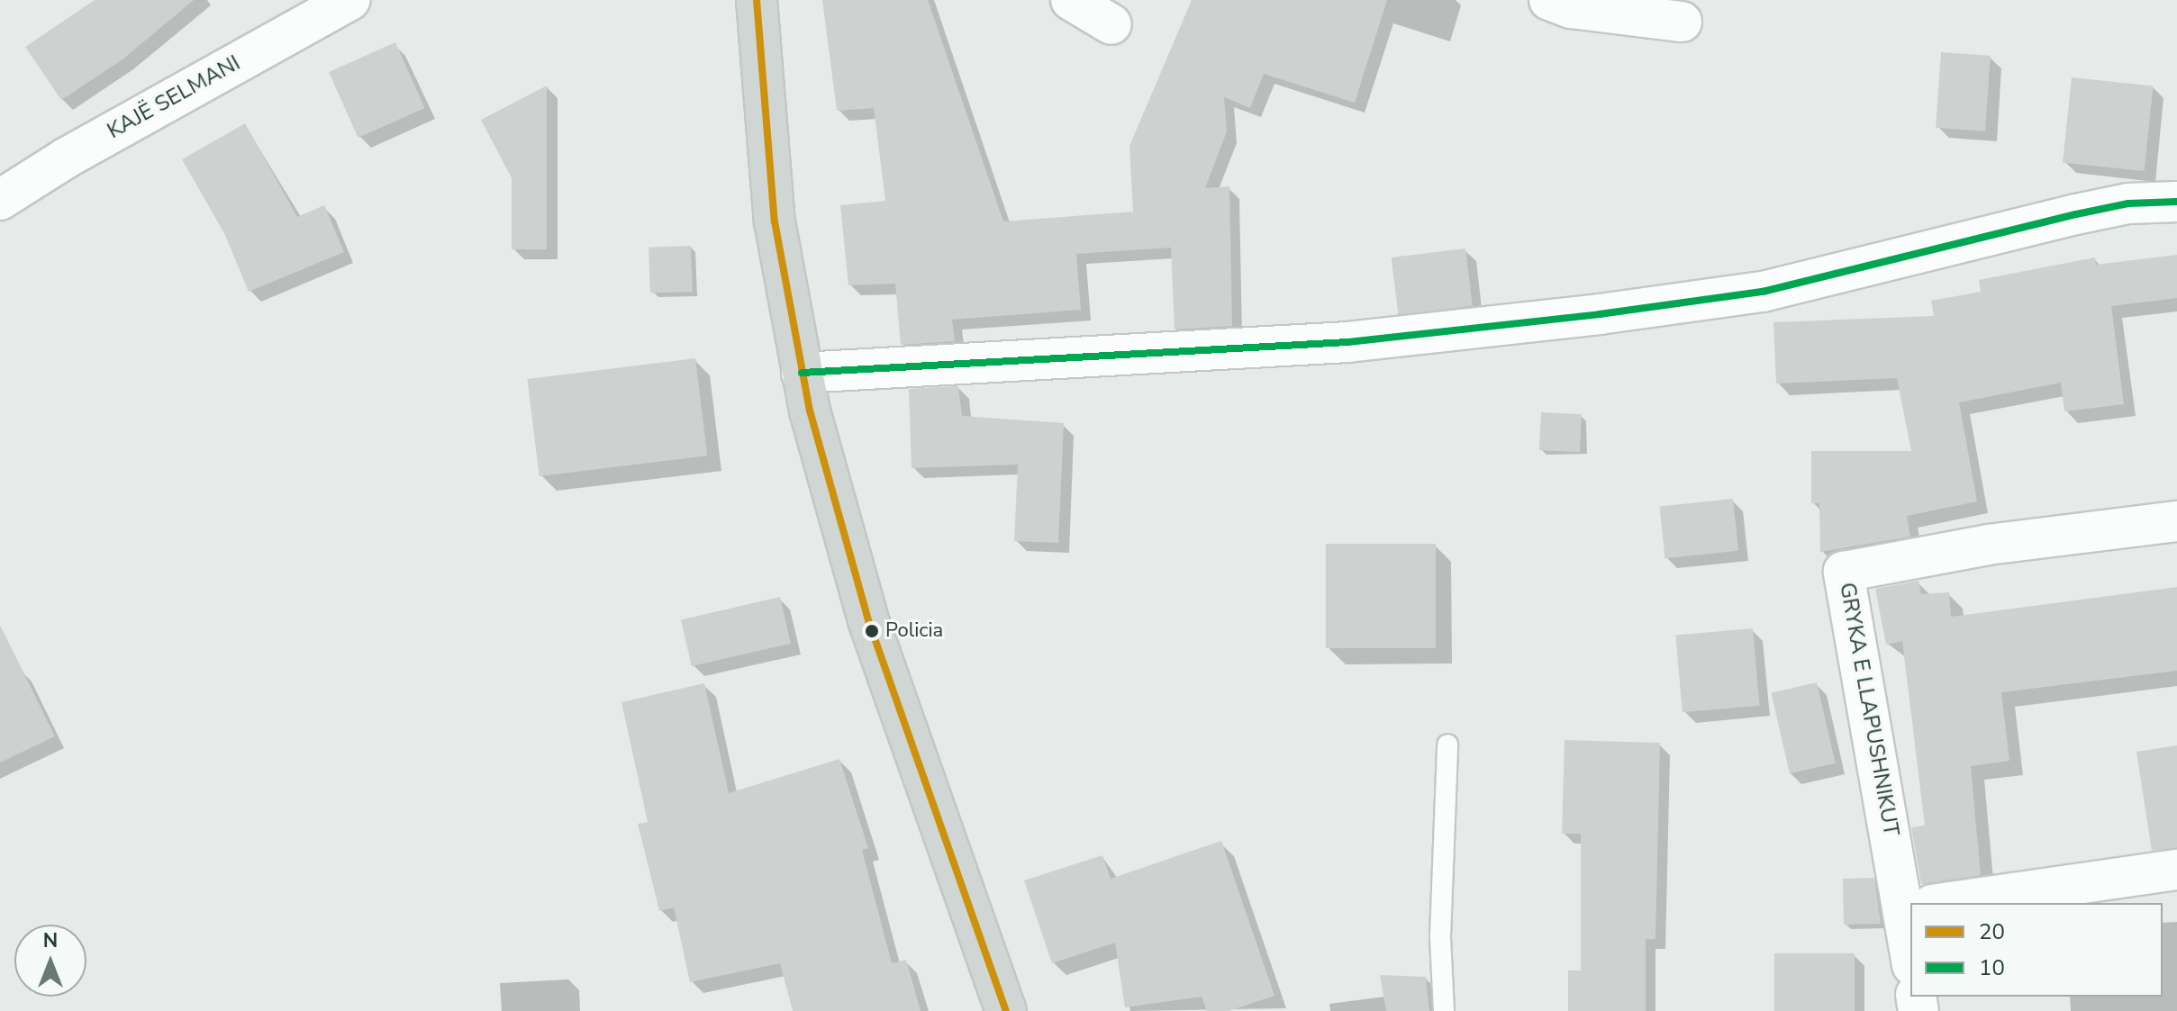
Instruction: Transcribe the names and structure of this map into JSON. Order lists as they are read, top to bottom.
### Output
{
  "streets": {
    "street": ["KAJË SELMANI", "GRYKA E LLAPUSHNIKUT"]
  },
  "places": ["Policia"],
  "lines": ["transit line 20", "transit line 10"],
  "legend": ["20", "10"],
  "north": "top"
}
